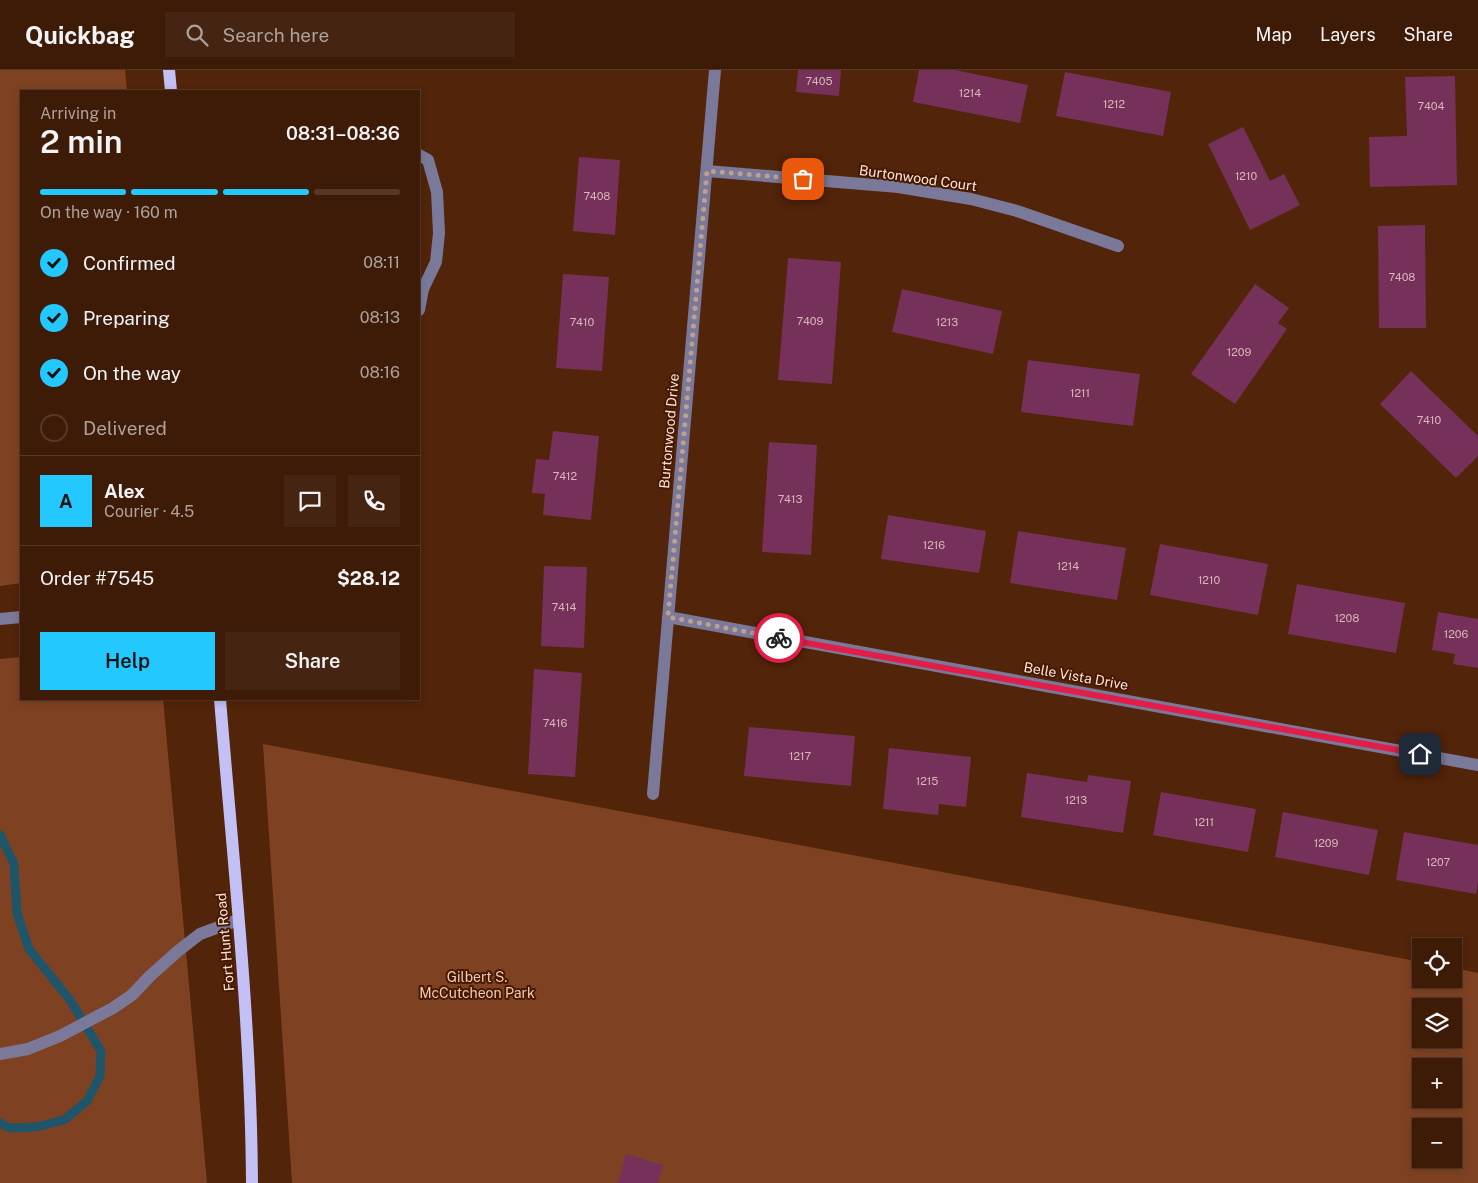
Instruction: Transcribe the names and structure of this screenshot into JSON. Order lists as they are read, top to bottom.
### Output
{
  "streets": {
    "main road": ["Fort Hunt Road"],
    "street": ["Burtonwood Court", "Burtonwood Drive", "Belle Vista Drive"]
  },
  "crossings": [
    ["Burtonwood Court", "Burtonwood Drive"],
    ["Burtonwood Drive", "Belle Vista Drive"]
  ],
  "parks": ["Gilbert S. McCutcheon Park"],
  "house_numbers": [
    "7405",
    "1214",
    "1212",
    "7404",
    "1210",
    "7408",
    "7408",
    "7409",
    "7410",
    "1213",
    "1209",
    "1211",
    "7410",
    "7412",
    "7413",
    "1216",
    "1214",
    "1210",
    "7414",
    "1208",
    "1206",
    "7416",
    "1217",
    "1215",
    "1213",
    "1211",
    "1209",
    "1207"
  ],
  "page": {
    "header": "Quickbag",
    "search": "Search here",
    "nav": ["Map", "Layers", "Share"],
    "heading": ["2 min", "Arriving in", "08:31–08:36"],
    "panel": [
      "Alex",
      "Courier · 4.5",
      "Order #7545",
      "$28.12"
    ],
    "bar": "On the way · 160 m",
    "list": [
      ["Confirmed", "08:11"],
      ["Preparing", "08:13"],
      ["On the way", "08:16"],
      "Delivered"
    ],
    "round": "A",
    "buttons": ["Help", "Share"],
    "map_buttons": ["+", "−"]
  }
}
